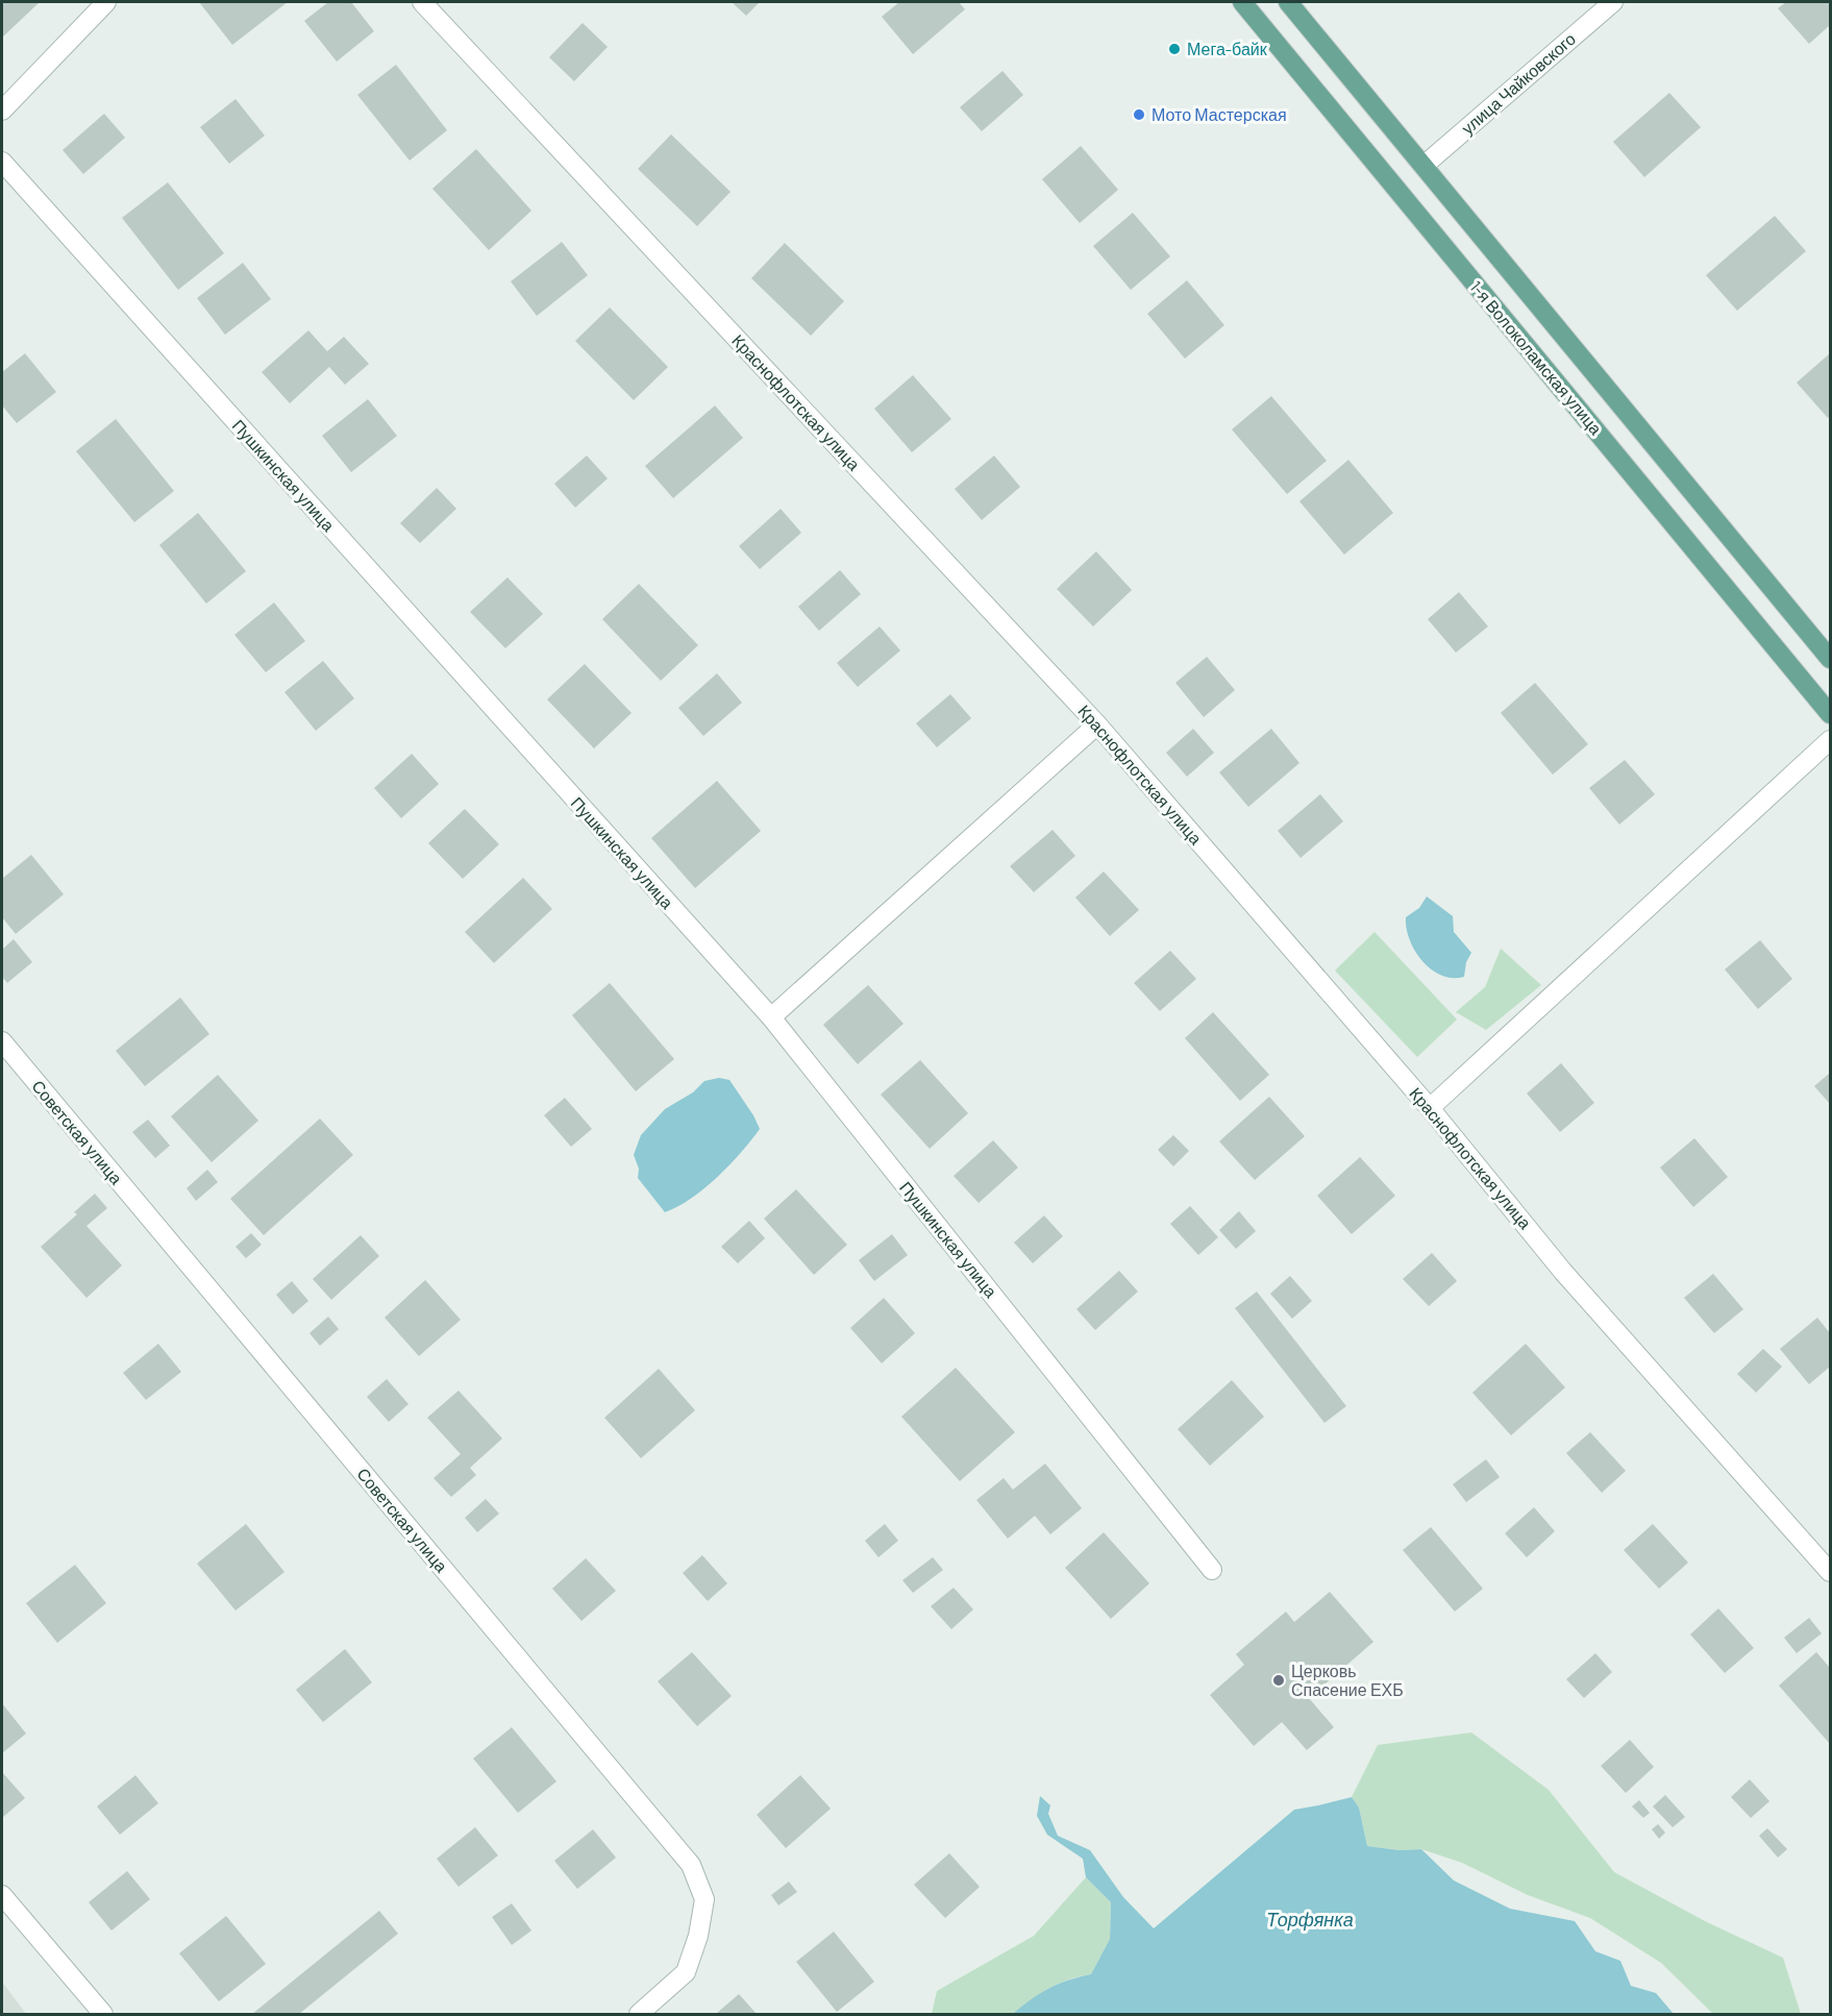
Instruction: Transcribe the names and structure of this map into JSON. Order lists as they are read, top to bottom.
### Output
{
  "streets": {
    "main road": ["1-я Волоколамская улица"],
    "street": [
      "улица Чайковского",
      "Краснофлотская улица",
      "Пушкинская улица",
      "Советская улица"
    ]
  },
  "crossings": [
    ["улица Чайковского", "1-я Волоколамская улица"]
  ],
  "water": ["Торфянка"],
  "places": ["Мега-байк", "Мото Мастерская", "Церковь Спасение ЕХБ"]
}
